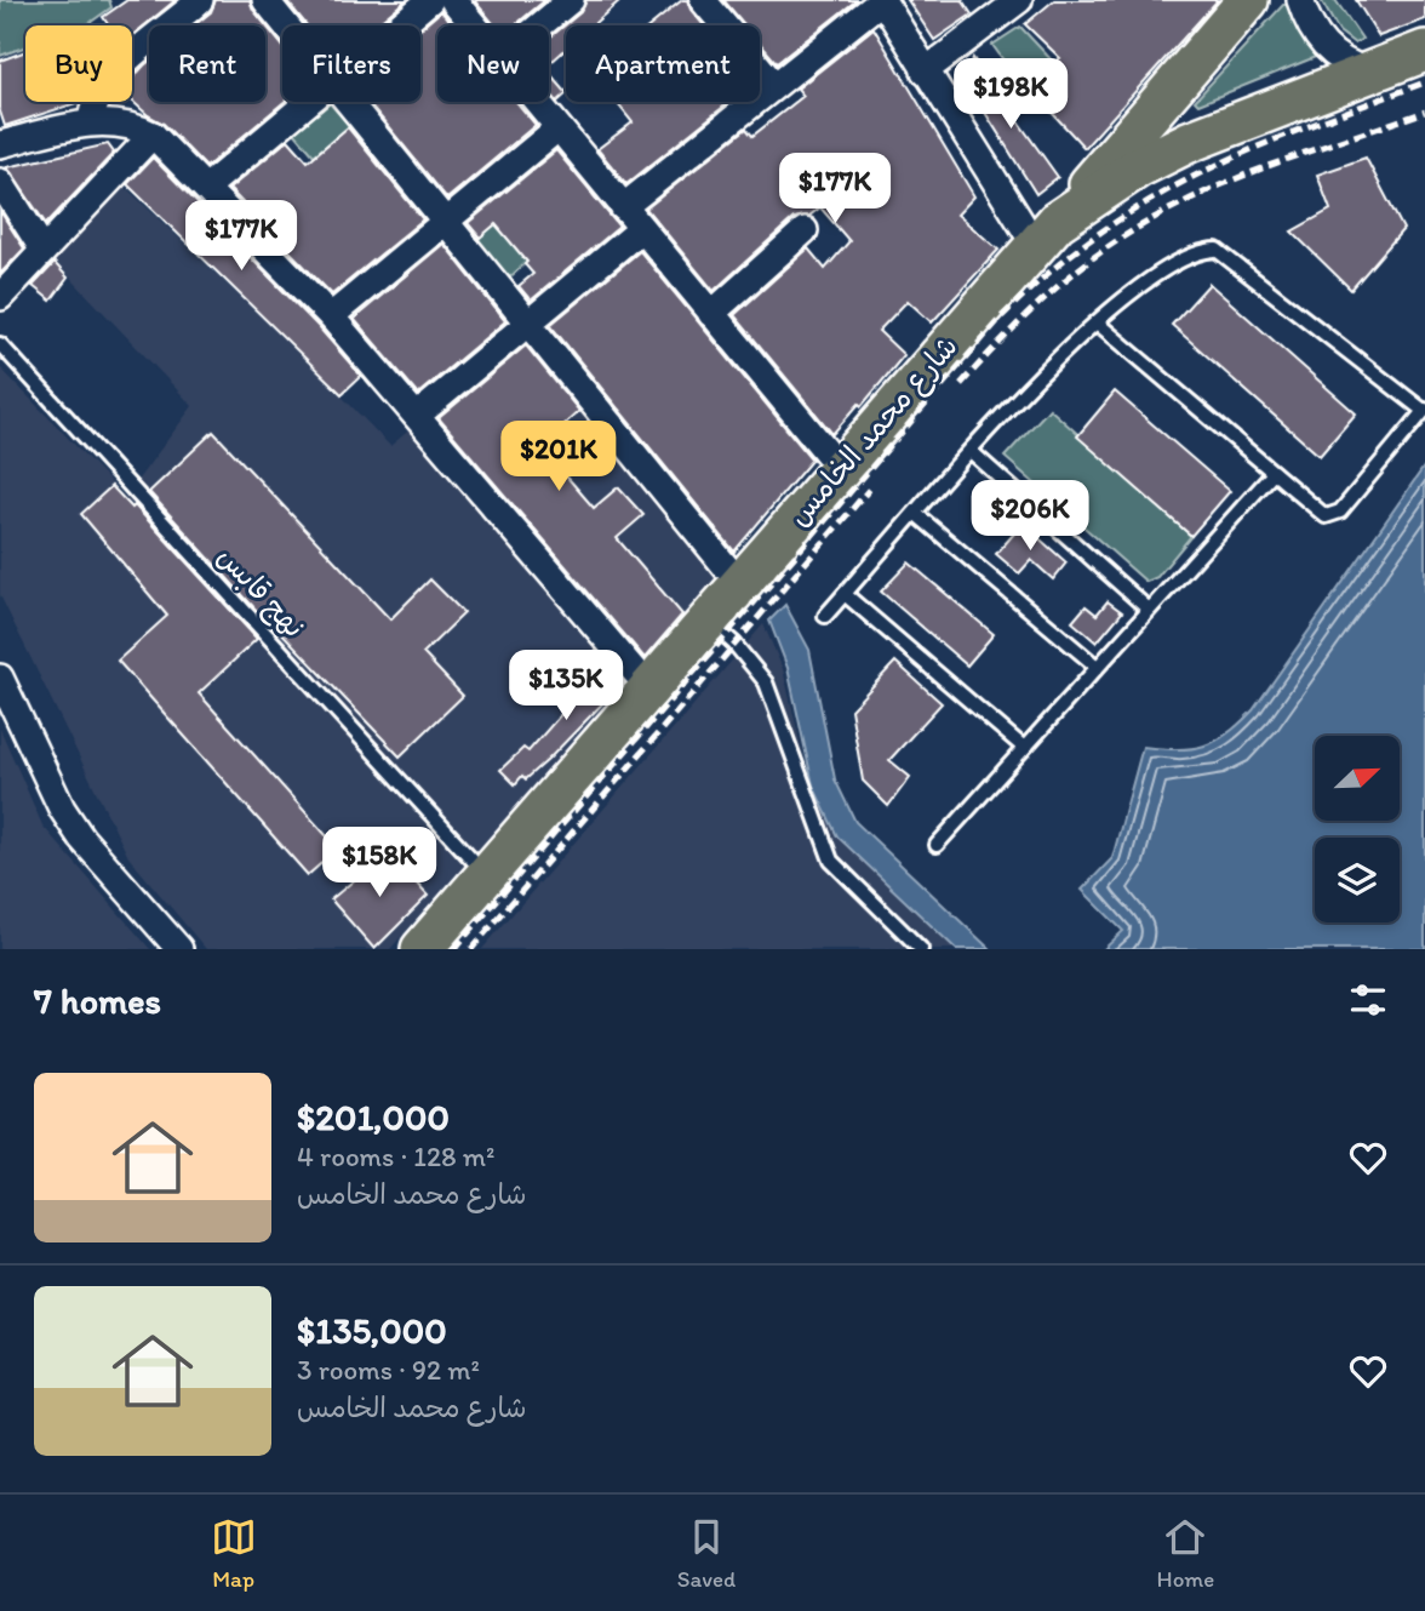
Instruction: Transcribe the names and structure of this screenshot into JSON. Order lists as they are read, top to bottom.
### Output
{
  "streets": {
    "main road": ["شارع محمد الخامس"],
    "lane": ["نهج قابس"]
  },
  "crossings": [
    ["شارع محمد الخامس", "نهج قابس"]
  ],
  "north": "top right",
  "page": {
    "chip": [
      "Buy",
      "Rent",
      "Filters",
      "New",
      "Apartment"
    ],
    "price": [
      "$198K",
      "$177K",
      "$177K",
      "$201K",
      "$206K",
      "$135K",
      "$158K"
    ],
    "heading": "7 homes",
    "list": [
      {
        "name": "$201,000",
        "note": "4 rooms · 128 m² · شارع محمد الخامس"
      },
      {
        "name": "$135,000",
        "note": "3 rooms · 92 m² · شارع محمد الخامس"
      }
    ],
    "tabs": ["Map", "Saved", "Home"]
  }
}
